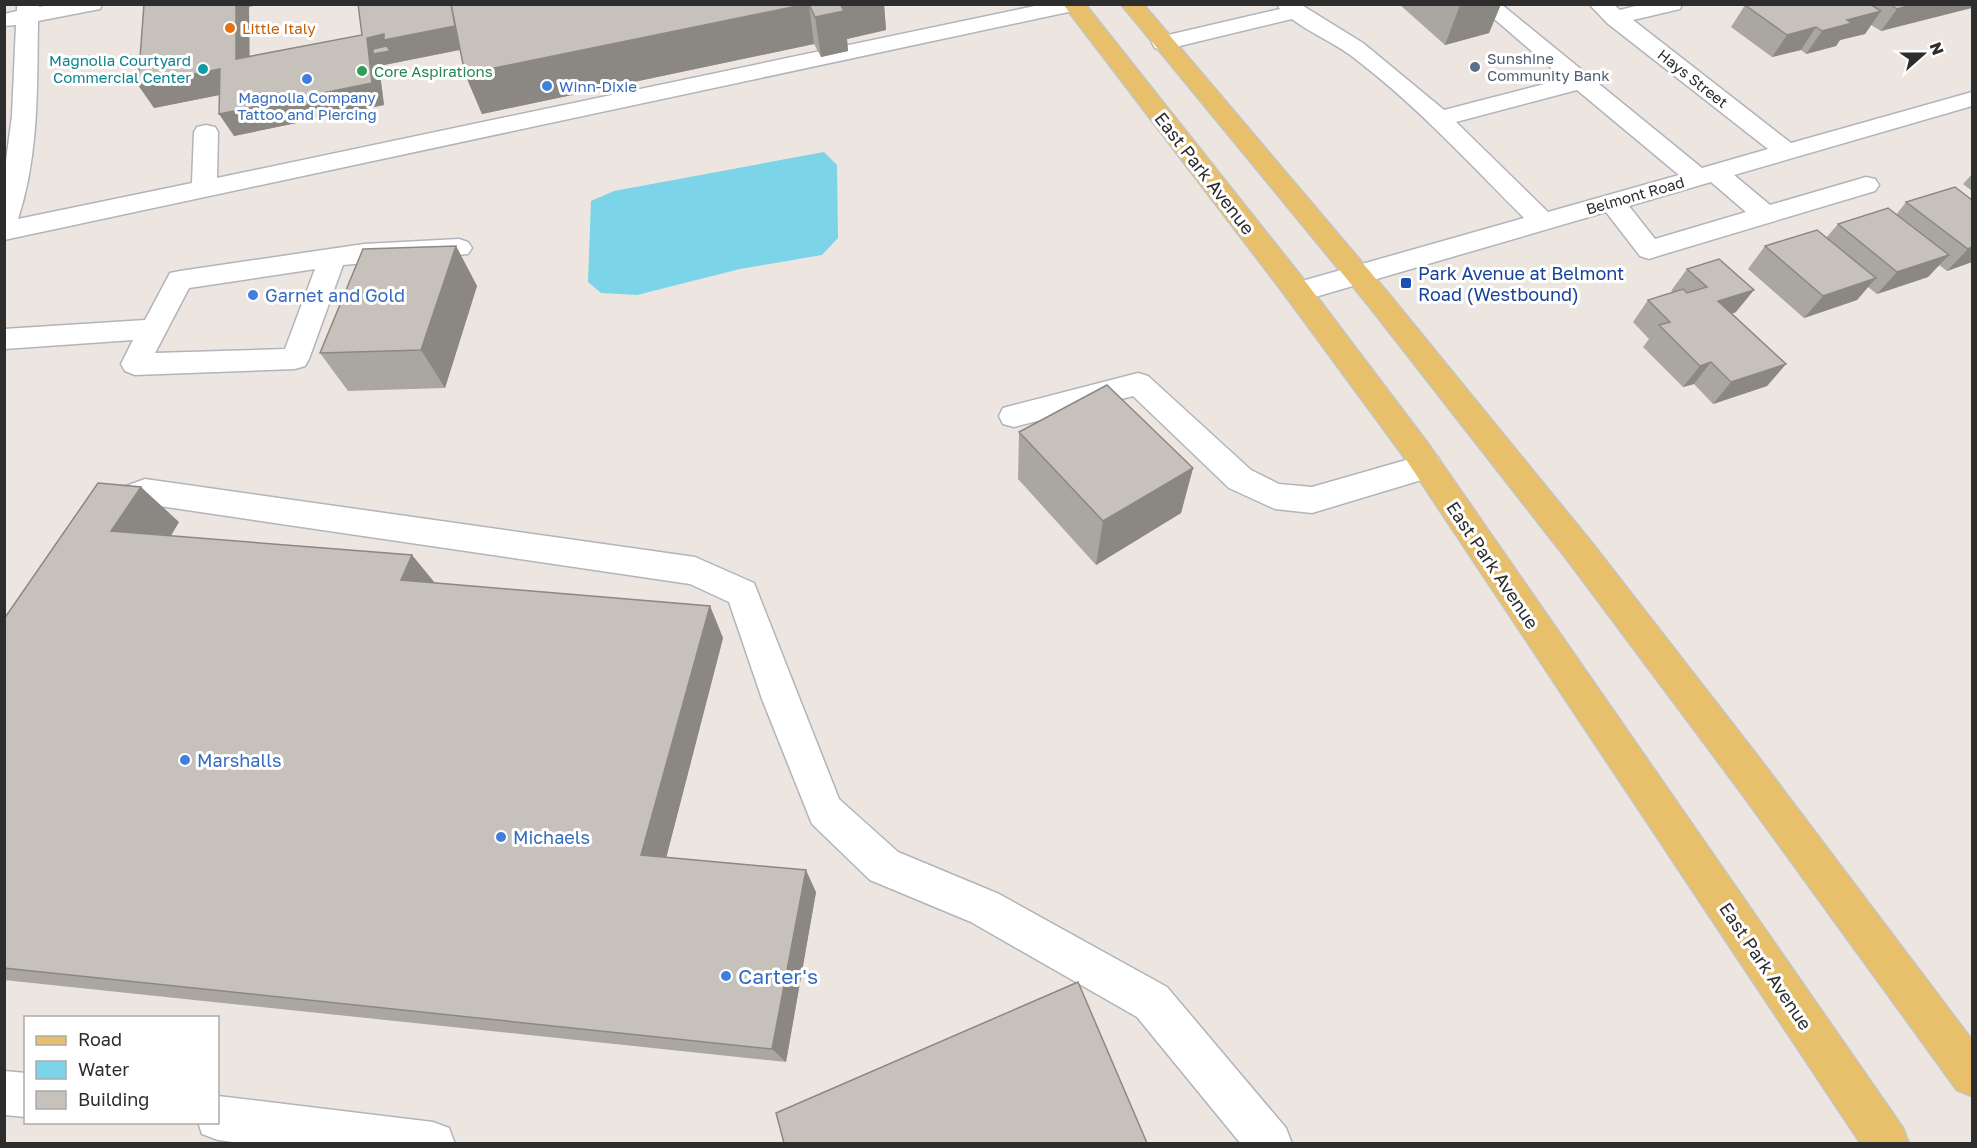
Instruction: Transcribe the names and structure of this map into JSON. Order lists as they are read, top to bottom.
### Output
{
  "streets": {
    "main road": ["East Park Avenue"],
    "street": ["Hays Street", "Belmont Road"]
  },
  "crossings": [
    ["Hays Street", "Belmont Road"],
    ["East Park Avenue", "Belmont Road"]
  ],
  "places": {
    "other": [
      "Little Italy",
      "Sunshine Community Bank",
      "Magnolia Courtyard Commercial Center",
      "Core Aspirations",
      "Magnolia Company Tattoo and Piercing",
      "Winn-Dixie",
      "Garnet and Gold",
      "Marshalls",
      "Michaels",
      "Carter's"
    ],
    "transit": ["Park Avenue at Belmont Road (Westbound)"]
  },
  "legend": ["Road", "Water", "Building"],
  "north": "right"
}
